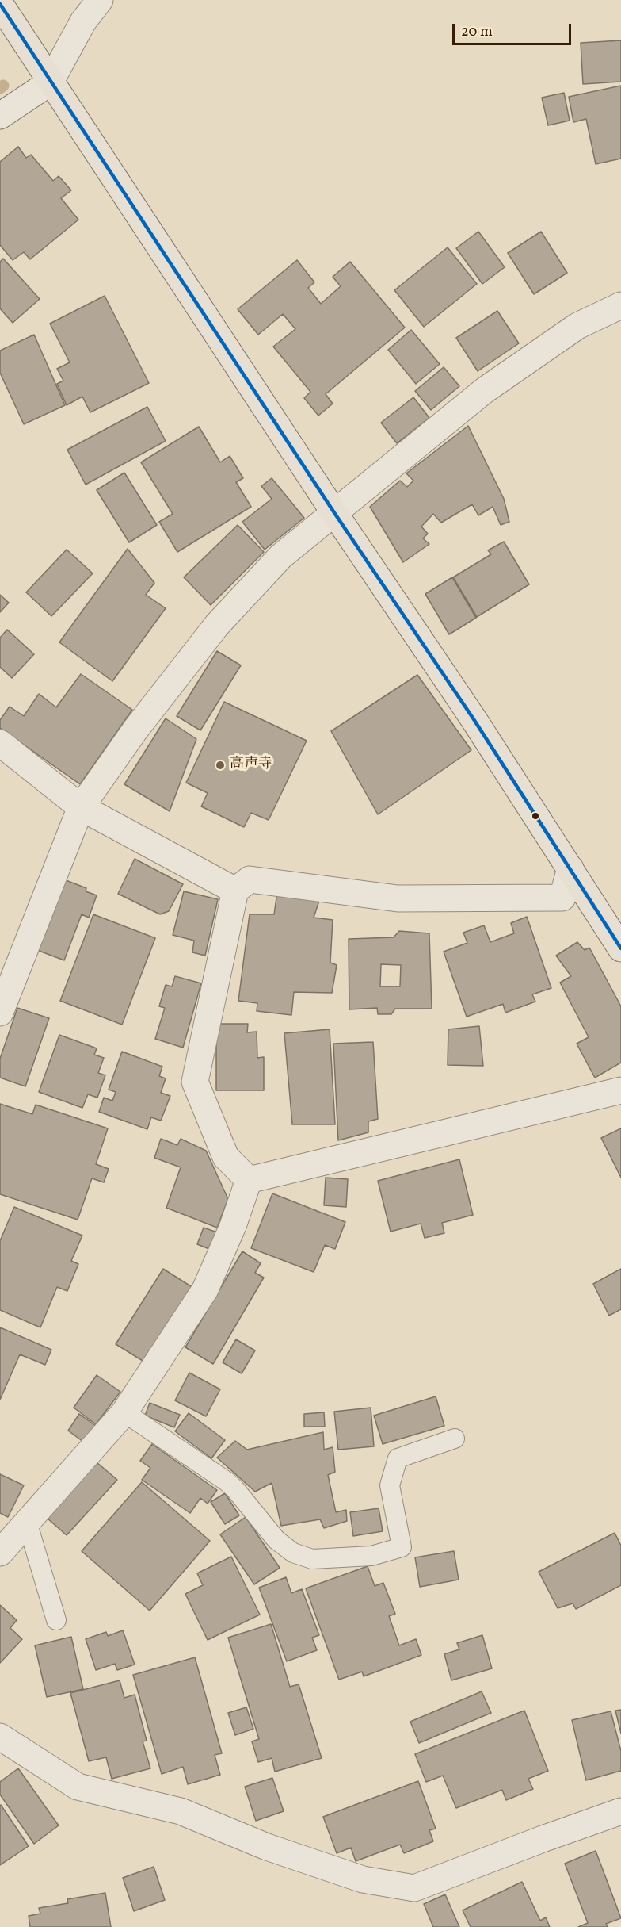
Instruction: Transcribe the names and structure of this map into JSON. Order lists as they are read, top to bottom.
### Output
{
  "places": ["高声寺"],
  "scale_bar": "20 m"
}
